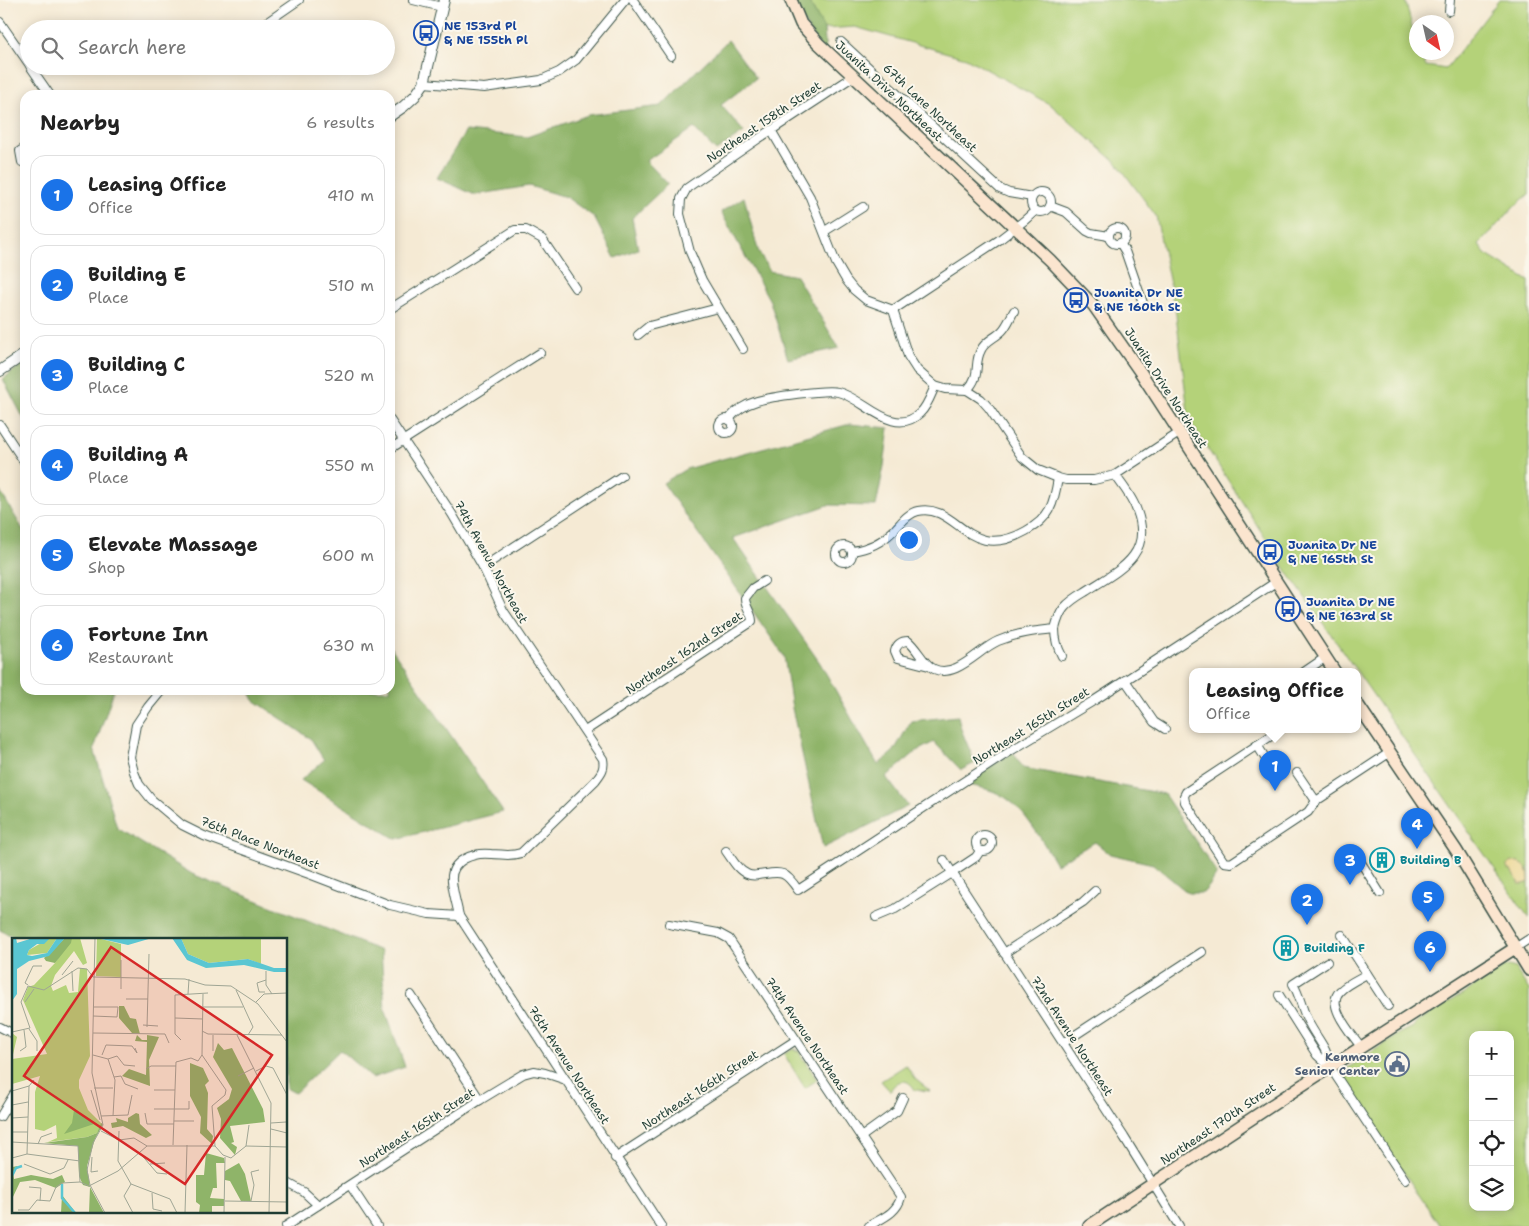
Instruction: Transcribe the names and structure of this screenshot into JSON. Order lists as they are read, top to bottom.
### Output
{
  "streets": {
    "main road": ["Juanita Drive Northeast", "Northeast 170th Street"],
    "street": [
      "67th Lane Northeast",
      "Northeast 158th Street",
      "74th Avenue Northeast",
      "Northeast 162nd Street",
      "Northeast 165th Street",
      "76th Place Northeast",
      "72nd Avenue Northeast",
      "76th Avenue Northeast",
      "Northeast 166th Street"
    ]
  },
  "crossings": [
    ["Juanita Drive Northeast", "Northeast 158th Street"],
    ["Juanita Drive Northeast", "Northeast 165th Street"],
    ["74th Avenue Northeast", "Northeast 162nd Street"],
    ["74th Avenue Northeast", "76th Place Northeast"],
    ["74th Avenue Northeast", "76th Avenue Northeast"],
    ["74th Avenue Northeast", "Northeast 166th Street"],
    ["Northeast 165th Street", "76th Avenue Northeast"],
    ["76th Place Northeast", "76th Avenue Northeast"],
    ["72nd Avenue Northeast", "Northeast 170th Street"],
    ["76th Avenue Northeast", "Northeast 166th Street"]
  ],
  "places": {
    "bus stop": [
      "NE 153rd Pl & NE 155th Pl",
      "Juanita Dr NE & NE 160th St",
      "Juanita Dr NE & NE 165th St",
      "Juanita Dr NE & NE 163rd St"
    ],
    "building": ["Building B", "Building F"],
    "public building": ["Kenmore Senior Center"]
  },
  "north": "bottom right",
  "page": {
    "search": "Search here",
    "heading": ["Nearby", "6 results"],
    "list": [
      {
        "mark": "1",
        "name": "Leasing Office",
        "note": "Office",
        "value": "410 m"
      },
      {
        "mark": "2",
        "name": "Building E",
        "note": "Place",
        "value": "510 m"
      },
      {
        "mark": "3",
        "name": "Building C",
        "note": "Place",
        "value": "520 m"
      },
      {
        "mark": "4",
        "name": "Building A",
        "note": "Place",
        "value": "550 m"
      },
      {
        "mark": "5",
        "name": "Elevate Massage",
        "note": "Shop",
        "value": "600 m"
      },
      {
        "mark": "6",
        "name": "Fortune Inn",
        "note": "Restaurant",
        "value": "630 m"
      }
    ],
    "popup": ["Leasing Office", "Office"],
    "pins": [
      "1",
      "4",
      "3",
      "5",
      "2",
      "6"
    ],
    "map_buttons": ["+", "−"]
  }
}
